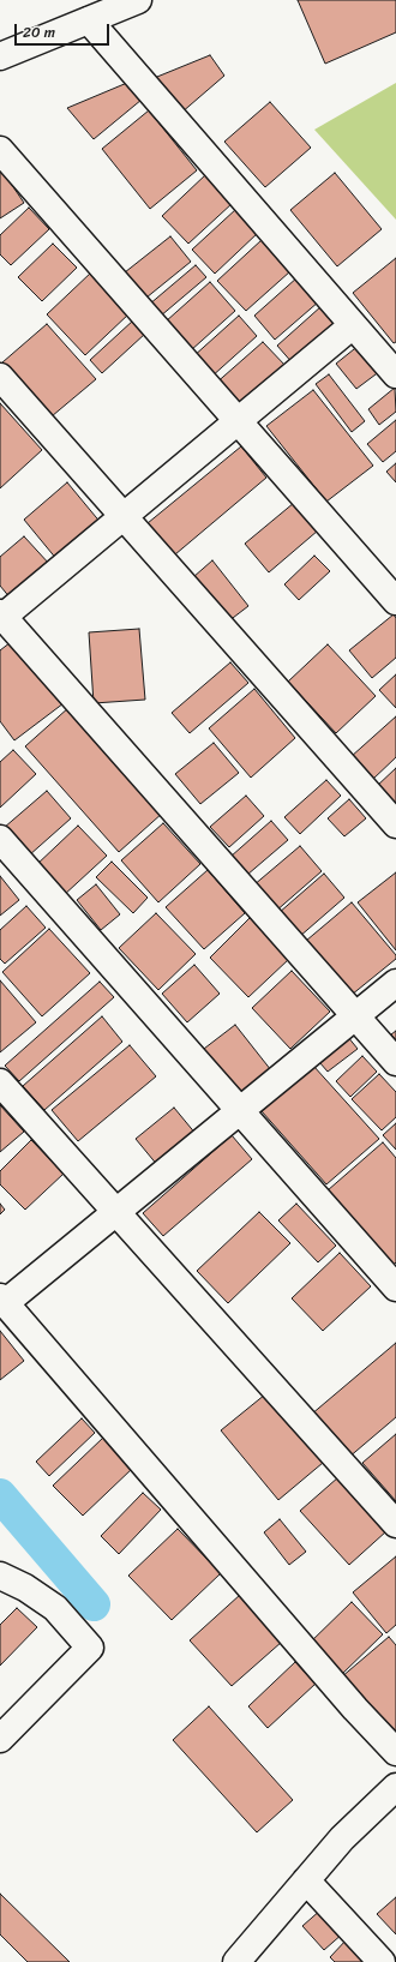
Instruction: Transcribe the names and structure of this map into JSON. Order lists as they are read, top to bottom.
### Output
{
  "scale_bar": "20 m"
}
